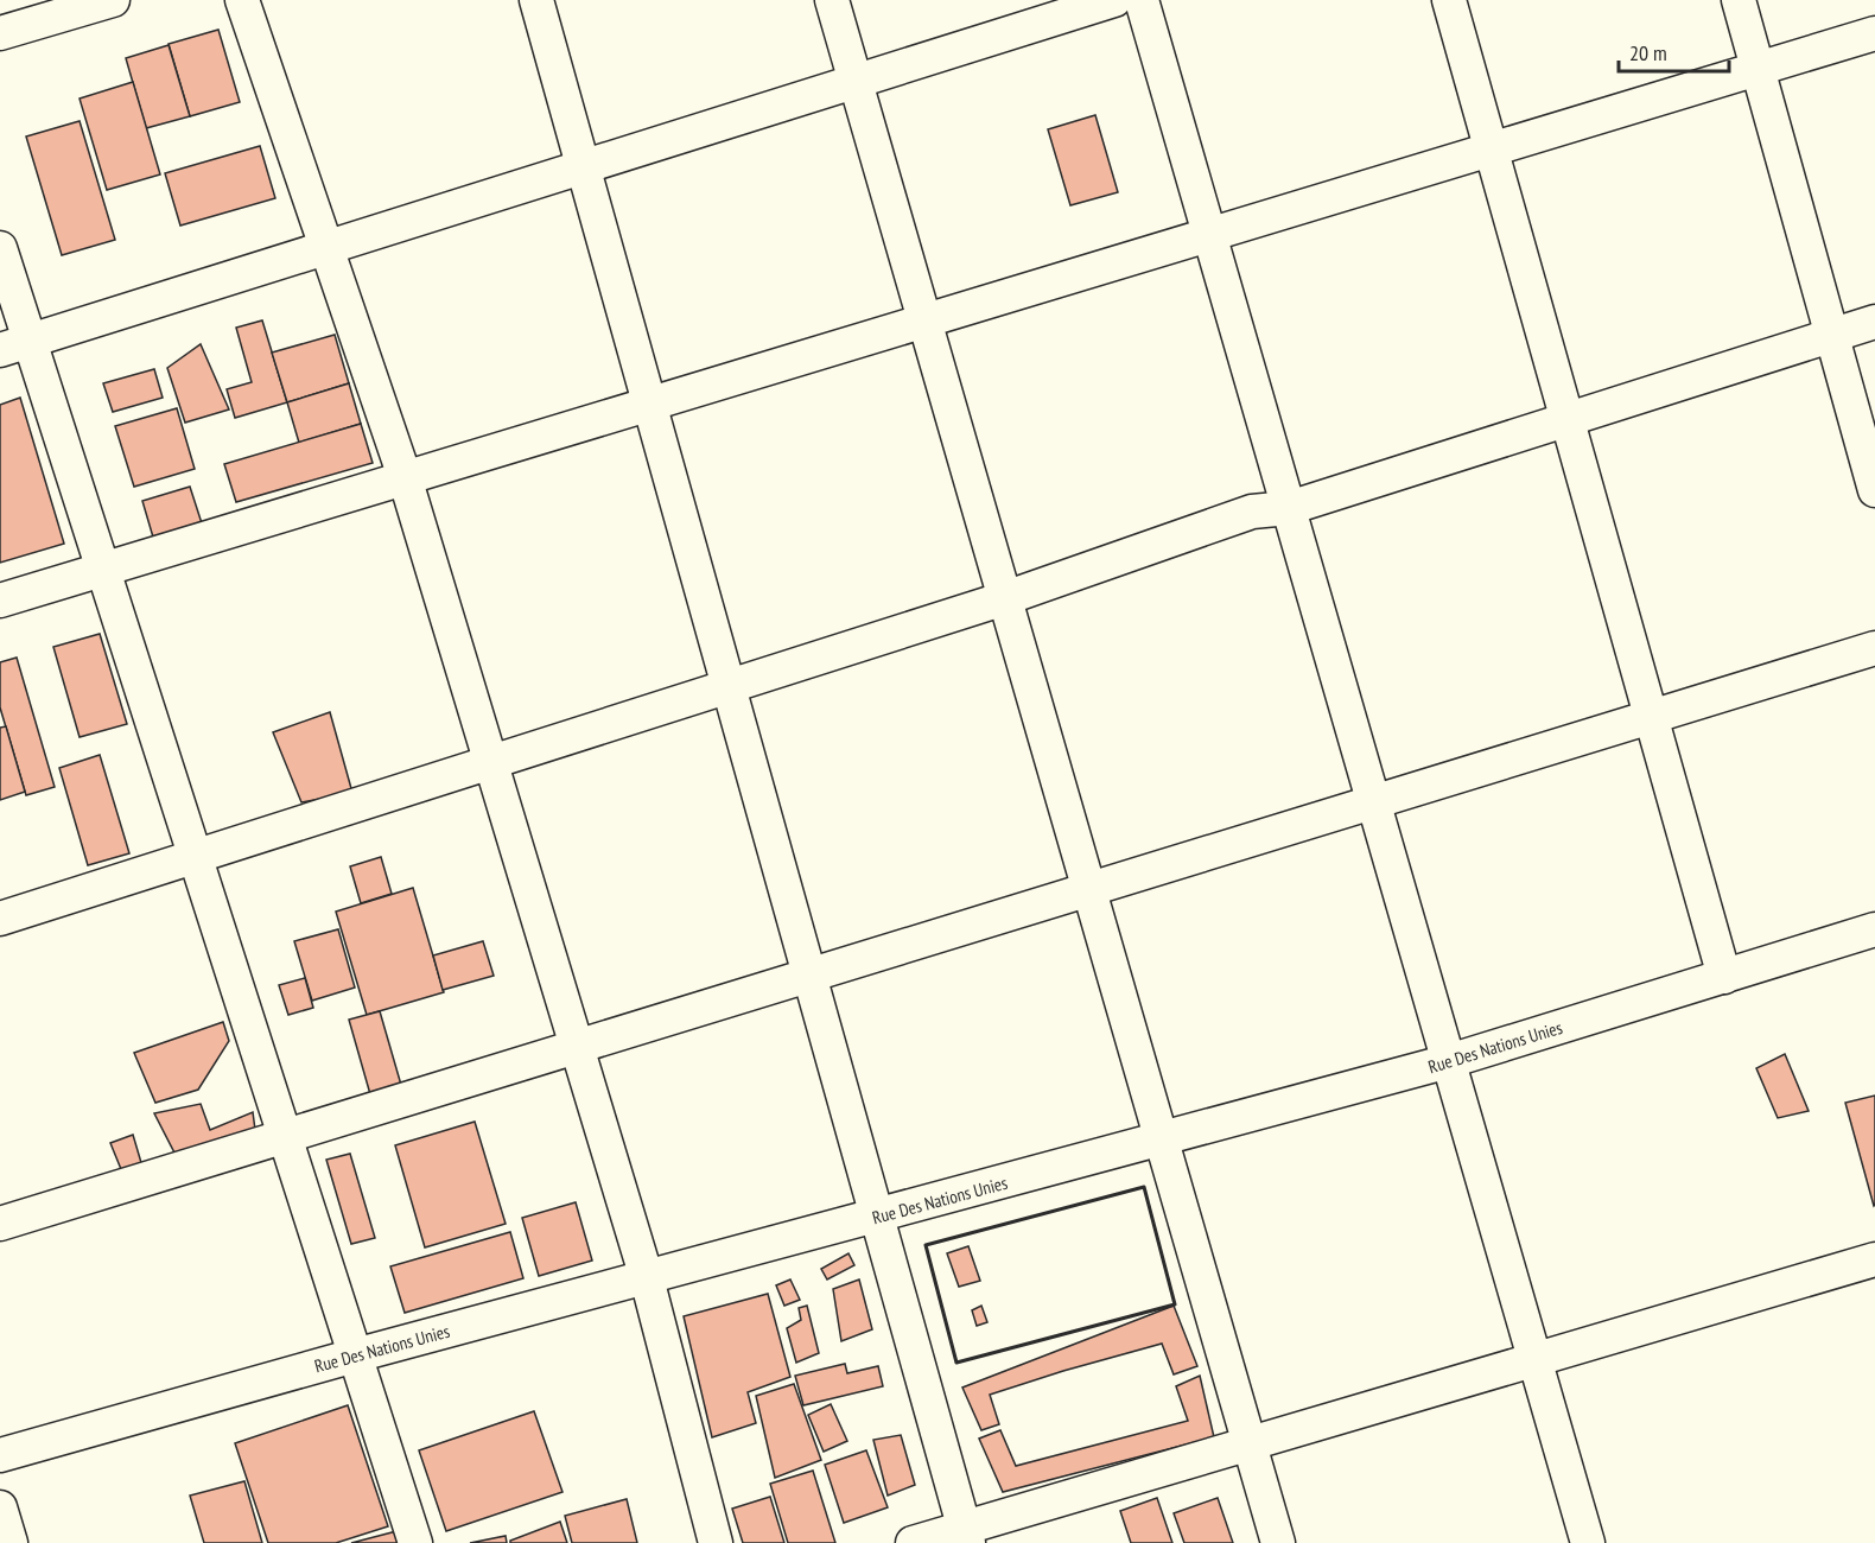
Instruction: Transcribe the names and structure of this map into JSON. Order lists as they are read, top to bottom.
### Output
{
  "streets": {
    "street": ["Rue Des Nations Unies"]
  },
  "scale_bar": "20 m"
}
